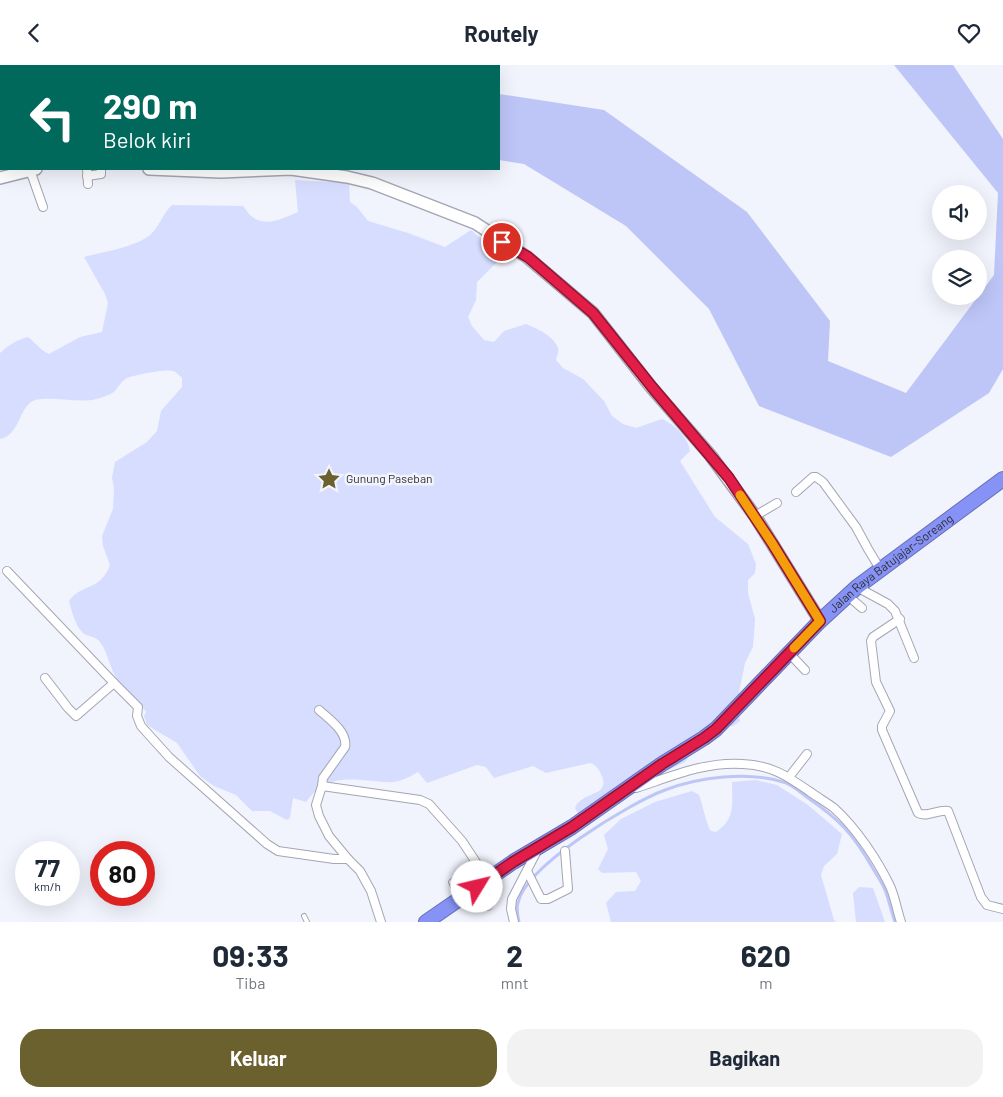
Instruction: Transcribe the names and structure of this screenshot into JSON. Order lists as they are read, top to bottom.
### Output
{
  "streets": {
    "highway": ["Jalan Raya Batujajar-Soreang"]
  },
  "places": {
    "place": ["Gunung Paseban"]
  },
  "page": {
    "header": "Routely",
    "turn": ["290 m", "Belok kiri"],
    "speed": "77 km/h",
    "limit": "80",
    "eta": [
      "09:33",
      "Tiba",
      "2",
      "mnt",
      "620",
      "m"
    ],
    "buttons": ["Keluar", "Bagikan"]
  }
}
